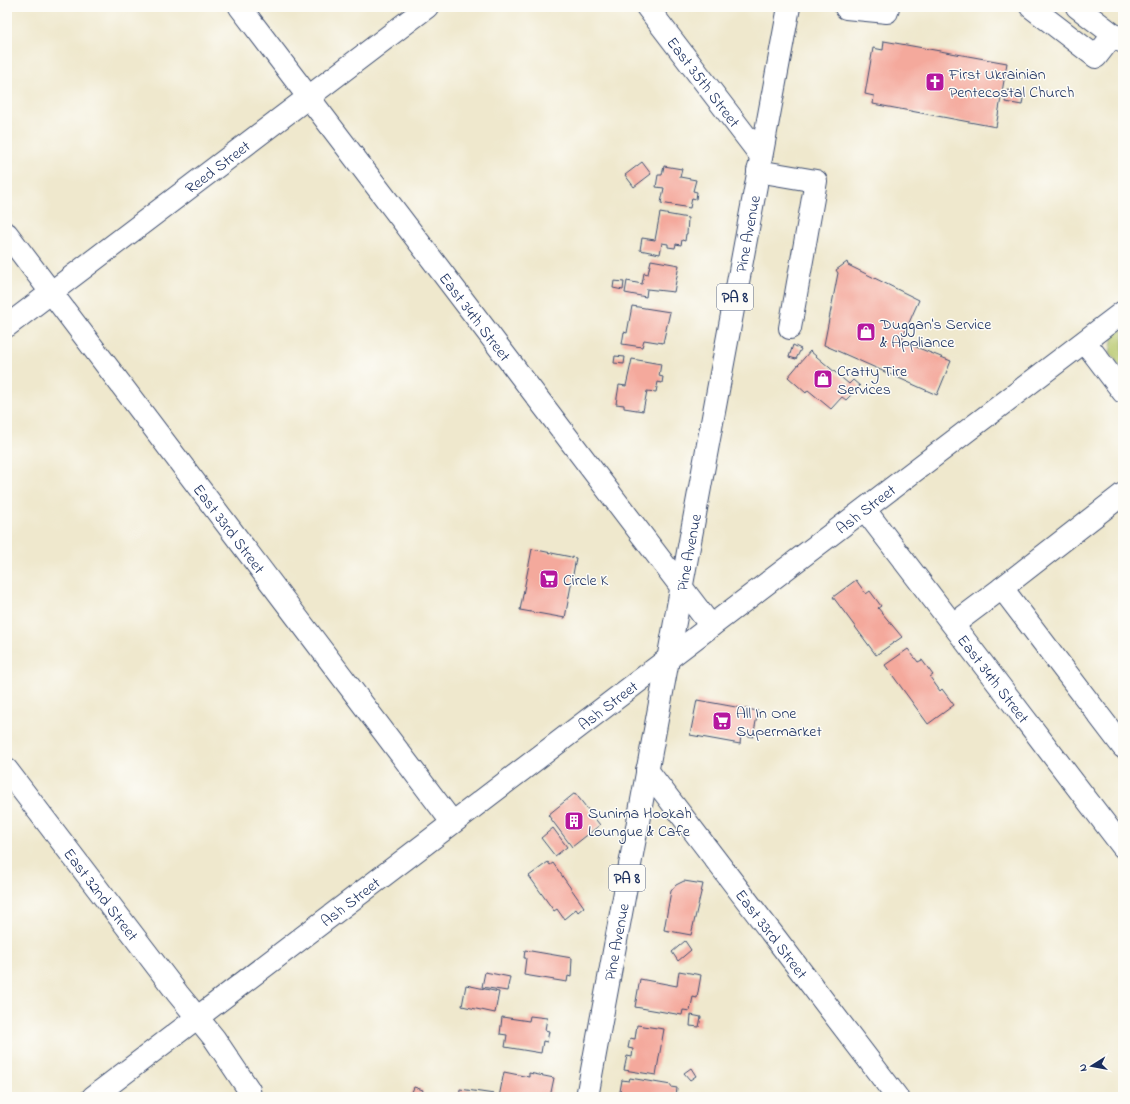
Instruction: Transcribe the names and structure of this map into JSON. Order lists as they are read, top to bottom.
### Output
{
  "streets": {
    "street": [
      "East 35th Street",
      "Reed Street",
      "Pine Avenue",
      "PA 8",
      "East 34th Street",
      "Ash Street",
      "East 33rd Street",
      "East 32nd Street"
    ]
  },
  "crossings": [
    ["East 35th Street", "Pine Avenue"],
    ["Reed Street", "East 34th Street"],
    ["Reed Street", "East 33rd Street"],
    ["Pine Avenue", "East 34th Street"],
    ["Pine Avenue", "Ash Street"],
    ["Pine Avenue", "East 33rd Street"],
    ["East 34th Street", "Ash Street"],
    ["Ash Street", "East 33rd Street"],
    ["Ash Street", "East 32nd Street"]
  ],
  "places": {
    "church": ["First Ukrainian Pentecostal Church"],
    "shop": ["Duggan's Service & Appliance", "Cratty Tire Services"],
    "supermarket": ["Circle K", "All In One Supermarket"],
    "building": ["Sunima Hookah Loungue & Cafe"]
  },
  "north": "left"
}
